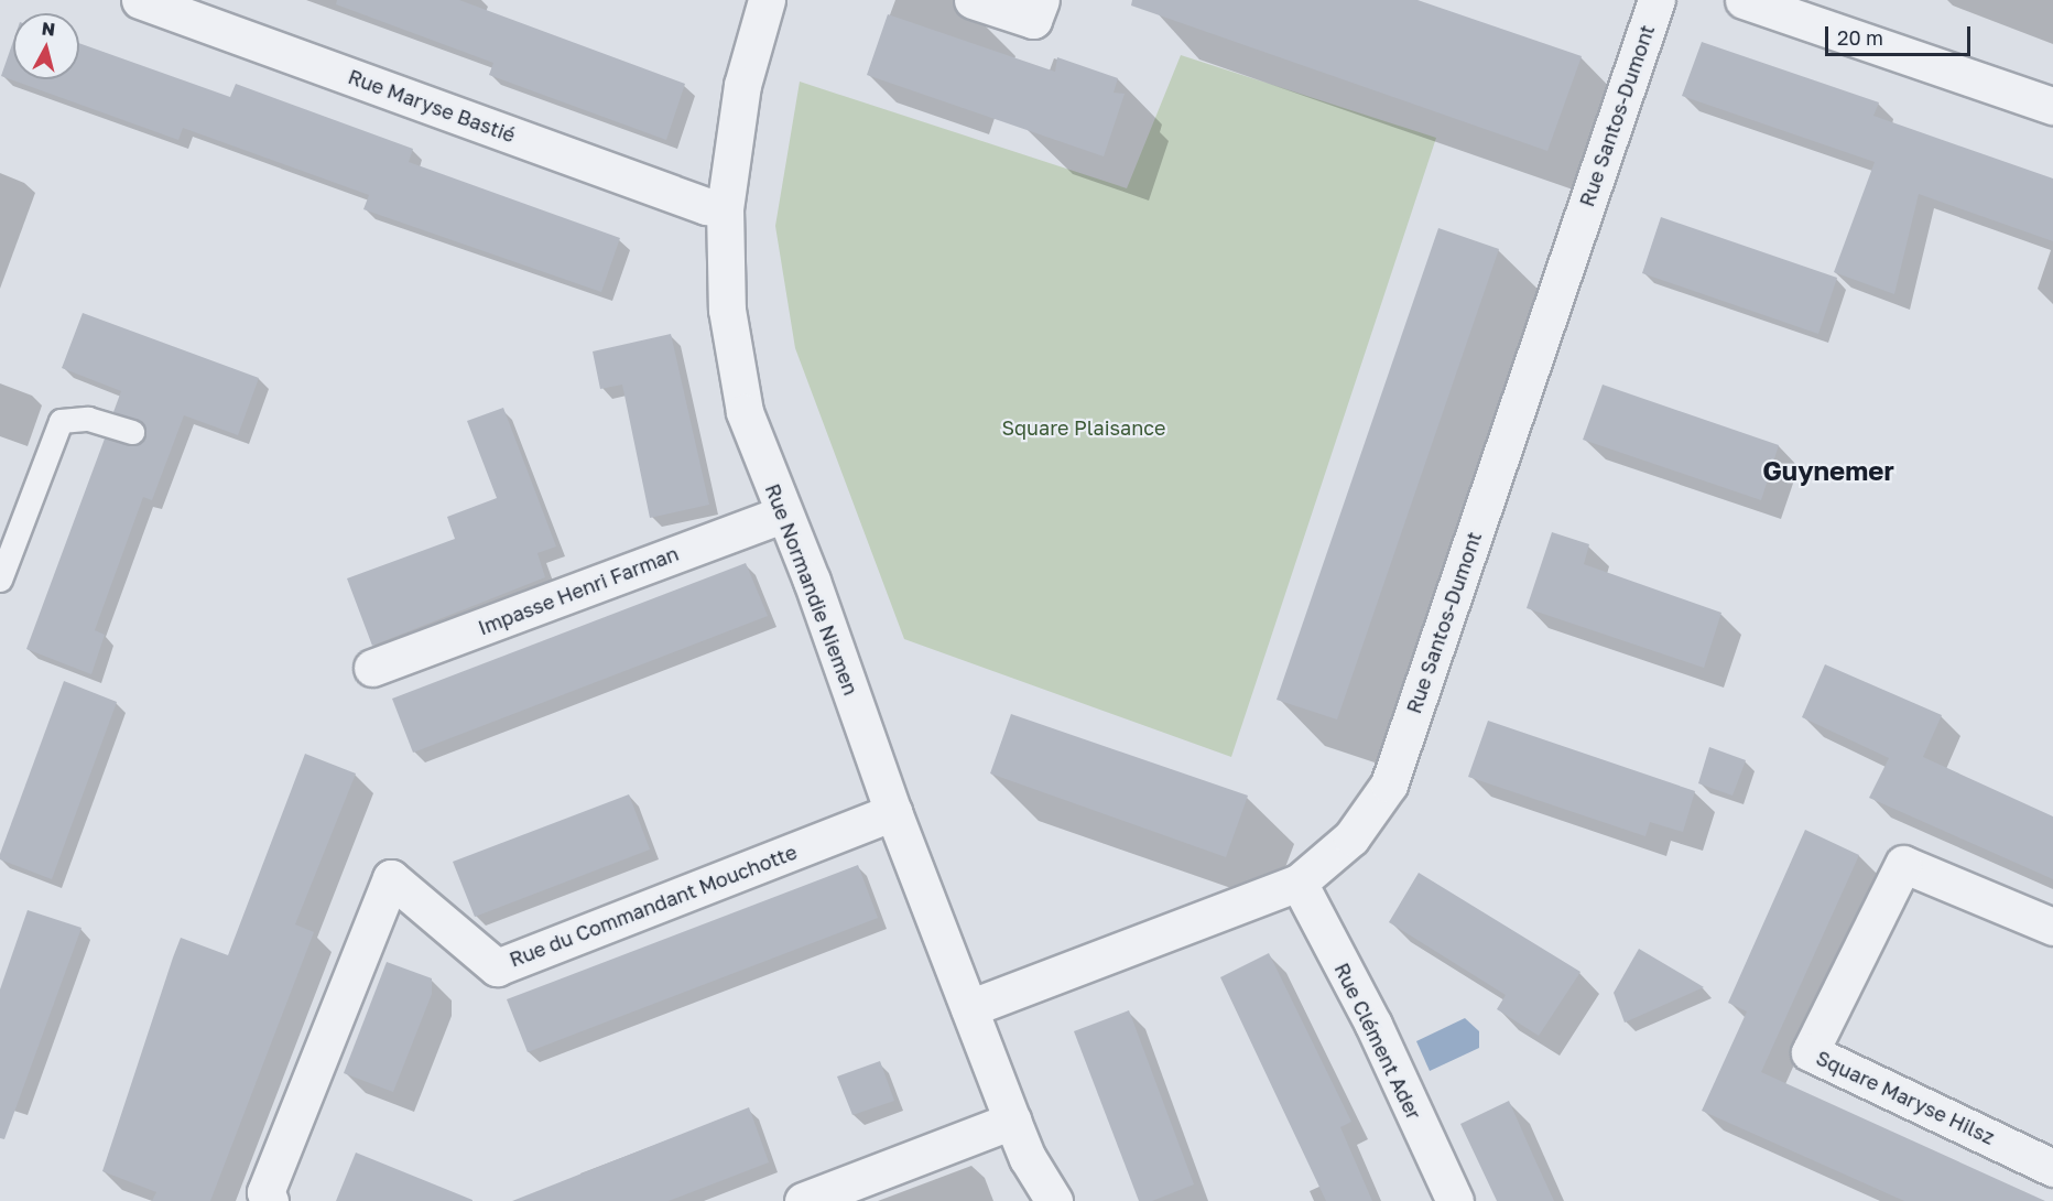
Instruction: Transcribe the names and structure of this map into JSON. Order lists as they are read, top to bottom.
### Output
{
  "streets": {
    "street": [
      "Rue Maryse Bastié",
      "Rue Santos-Dumont",
      "Rue Normandie Niemen",
      "Impasse Henri Farman",
      "Rue du Commandant Mouchotte",
      "Rue Clément Ader",
      "Square Maryse Hilsz"
    ]
  },
  "crossings": [
    ["Rue Maryse Bastié", "Rue Normandie Niemen"],
    ["Rue Santos-Dumont", "Rue Normandie Niemen"],
    ["Rue Santos-Dumont", "Rue Clément Ader"],
    ["Rue Normandie Niemen", "Impasse Henri Farman"],
    ["Rue Normandie Niemen", "Rue du Commandant Mouchotte"]
  ],
  "districts": ["Guynemer"],
  "parks": ["Square Plaisance"],
  "scale_bar": "20 m",
  "north": "top"
}
